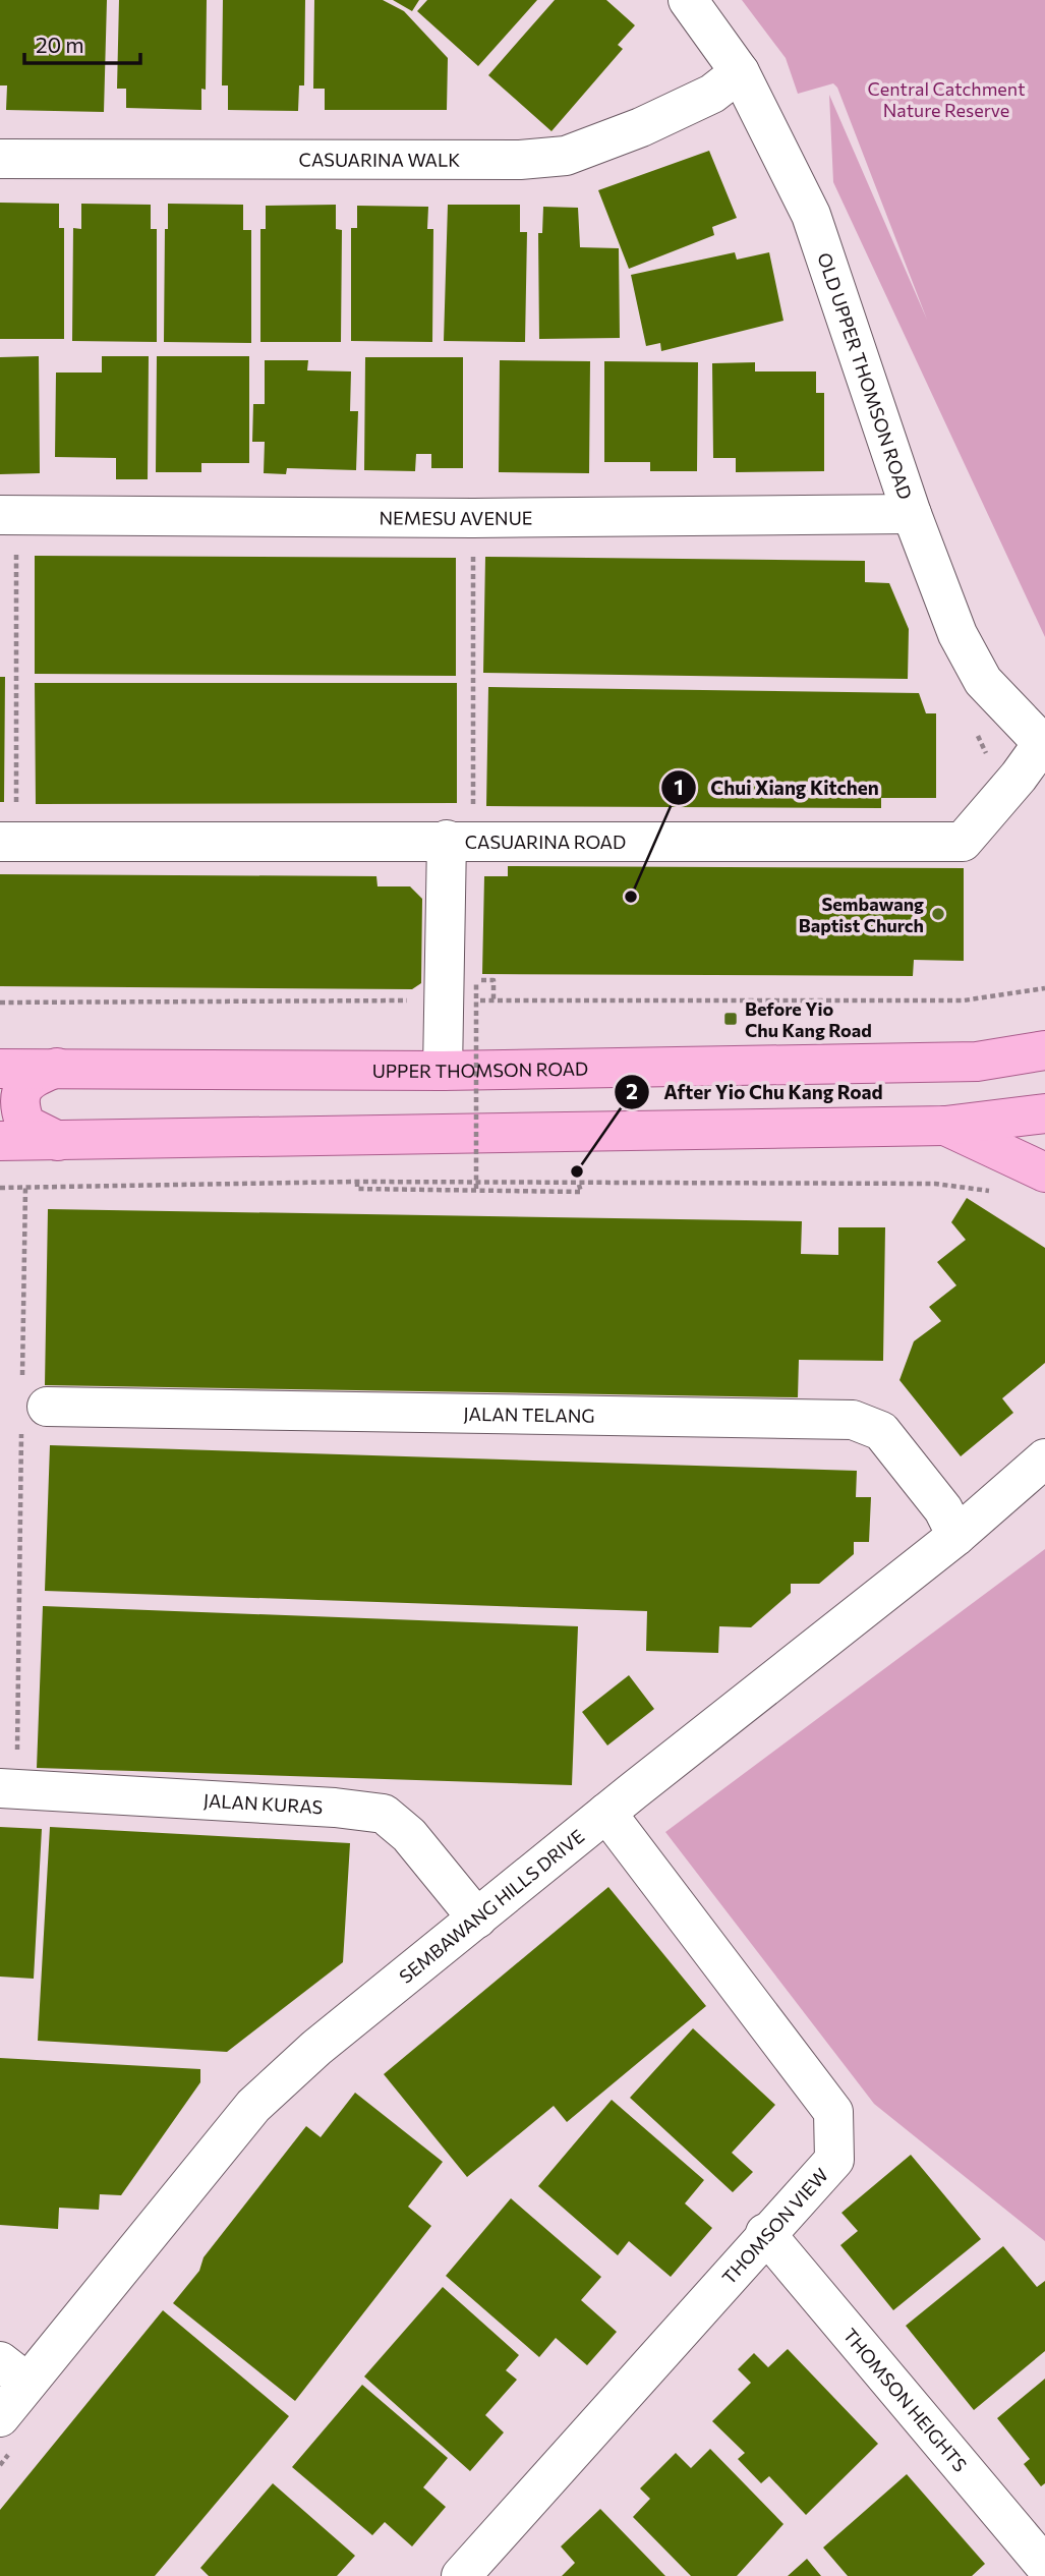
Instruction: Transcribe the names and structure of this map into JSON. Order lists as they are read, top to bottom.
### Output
{
  "streets": {
    "main road": ["UPPER THOMSON ROAD"],
    "street": [
      "CASUARINA WALK",
      "OLD UPPER THOMSON ROAD",
      "NEMESU AVENUE",
      "CASUARINA ROAD",
      "JALAN TELANG",
      "JALAN KURAS",
      "SEMBAWANG HILLS DRIVE",
      "THOMSON VIEW",
      "THOMSON HEIGHTS"
    ]
  },
  "crossings": [
    ["CASUARINA WALK", "OLD UPPER THOMSON ROAD"],
    ["OLD UPPER THOMSON ROAD", "NEMESU AVENUE"],
    ["OLD UPPER THOMSON ROAD", "CASUARINA ROAD"],
    ["JALAN TELANG", "SEMBAWANG HILLS DRIVE"],
    ["JALAN KURAS", "SEMBAWANG HILLS DRIVE"],
    ["SEMBAWANG HILLS DRIVE", "THOMSON VIEW"],
    ["THOMSON VIEW", "THOMSON HEIGHTS"]
  ],
  "parks": ["Central Catchment Nature Reserve"],
  "places": {
    "other": ["Chui Xiang Kitchen", "Sembawang Baptist Church", "After Yio Chu Kang Road"],
    "transit": ["Before Yio Chu Kang Road"]
  },
  "scale_bar": "20 m"
}
